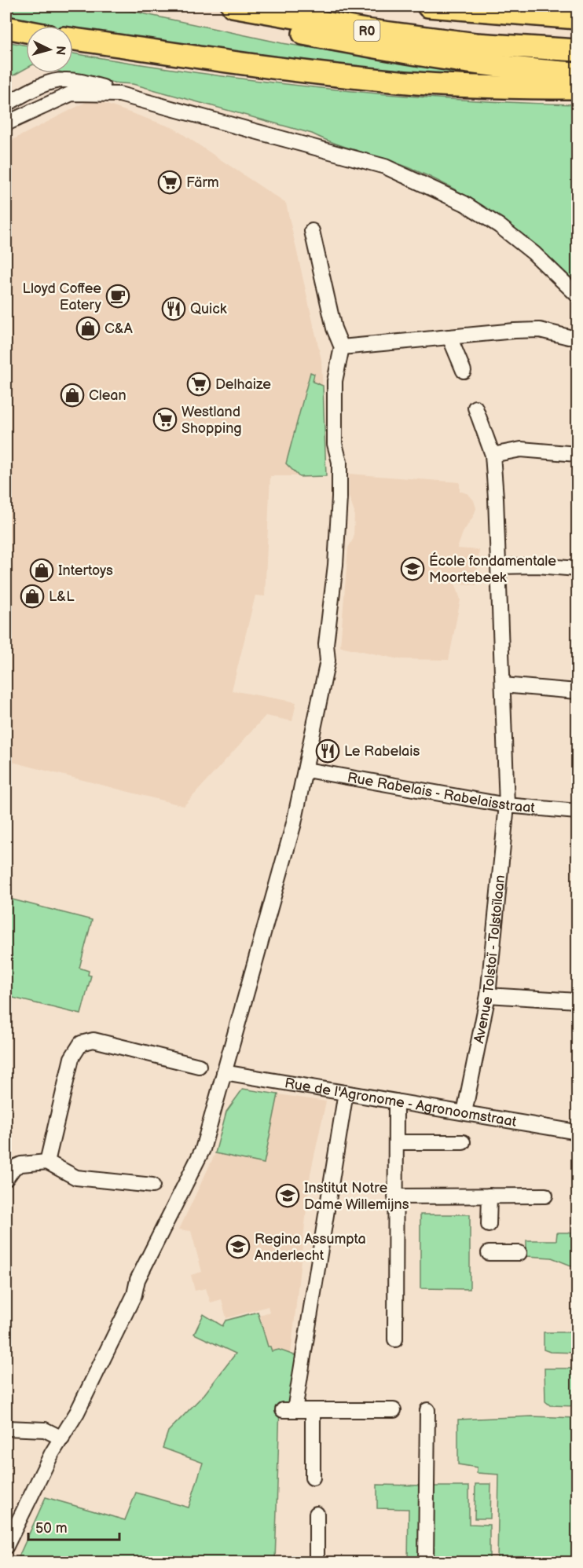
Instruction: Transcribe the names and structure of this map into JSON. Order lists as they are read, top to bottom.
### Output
{
  "streets": {
    "highway": ["R0"],
    "street": ["Rue Rabelais - Rabelaisstraat", "Avenue Tolstoï - Tolstoïlaan", "Rue de l'Agronome - Agronoomstraat"]
  },
  "crossings": [
    ["Rue Rabelais - Rabelaisstraat", "Avenue Tolstoï - Tolstoïlaan"],
    ["Avenue Tolstoï - Tolstoïlaan", "Rue de l'Agronome - Agronoomstraat"]
  ],
  "places": {
    "supermarket": ["Färm", "Delhaize", "Westland Shopping"],
    "cafe": ["Lloyd Coffee Eatery"],
    "restaurant": ["Quick", "Le Rabelais"],
    "shop": [
      "C&A",
      "Clean",
      "Intertoys",
      "L&L"
    ],
    "school or university": ["École fondamentale Moortebeek", "Institut Notre Dame Willemijns", "Regina Assumpta Anderlecht"]
  },
  "scale_bar": "50 m",
  "north": "right"
}
